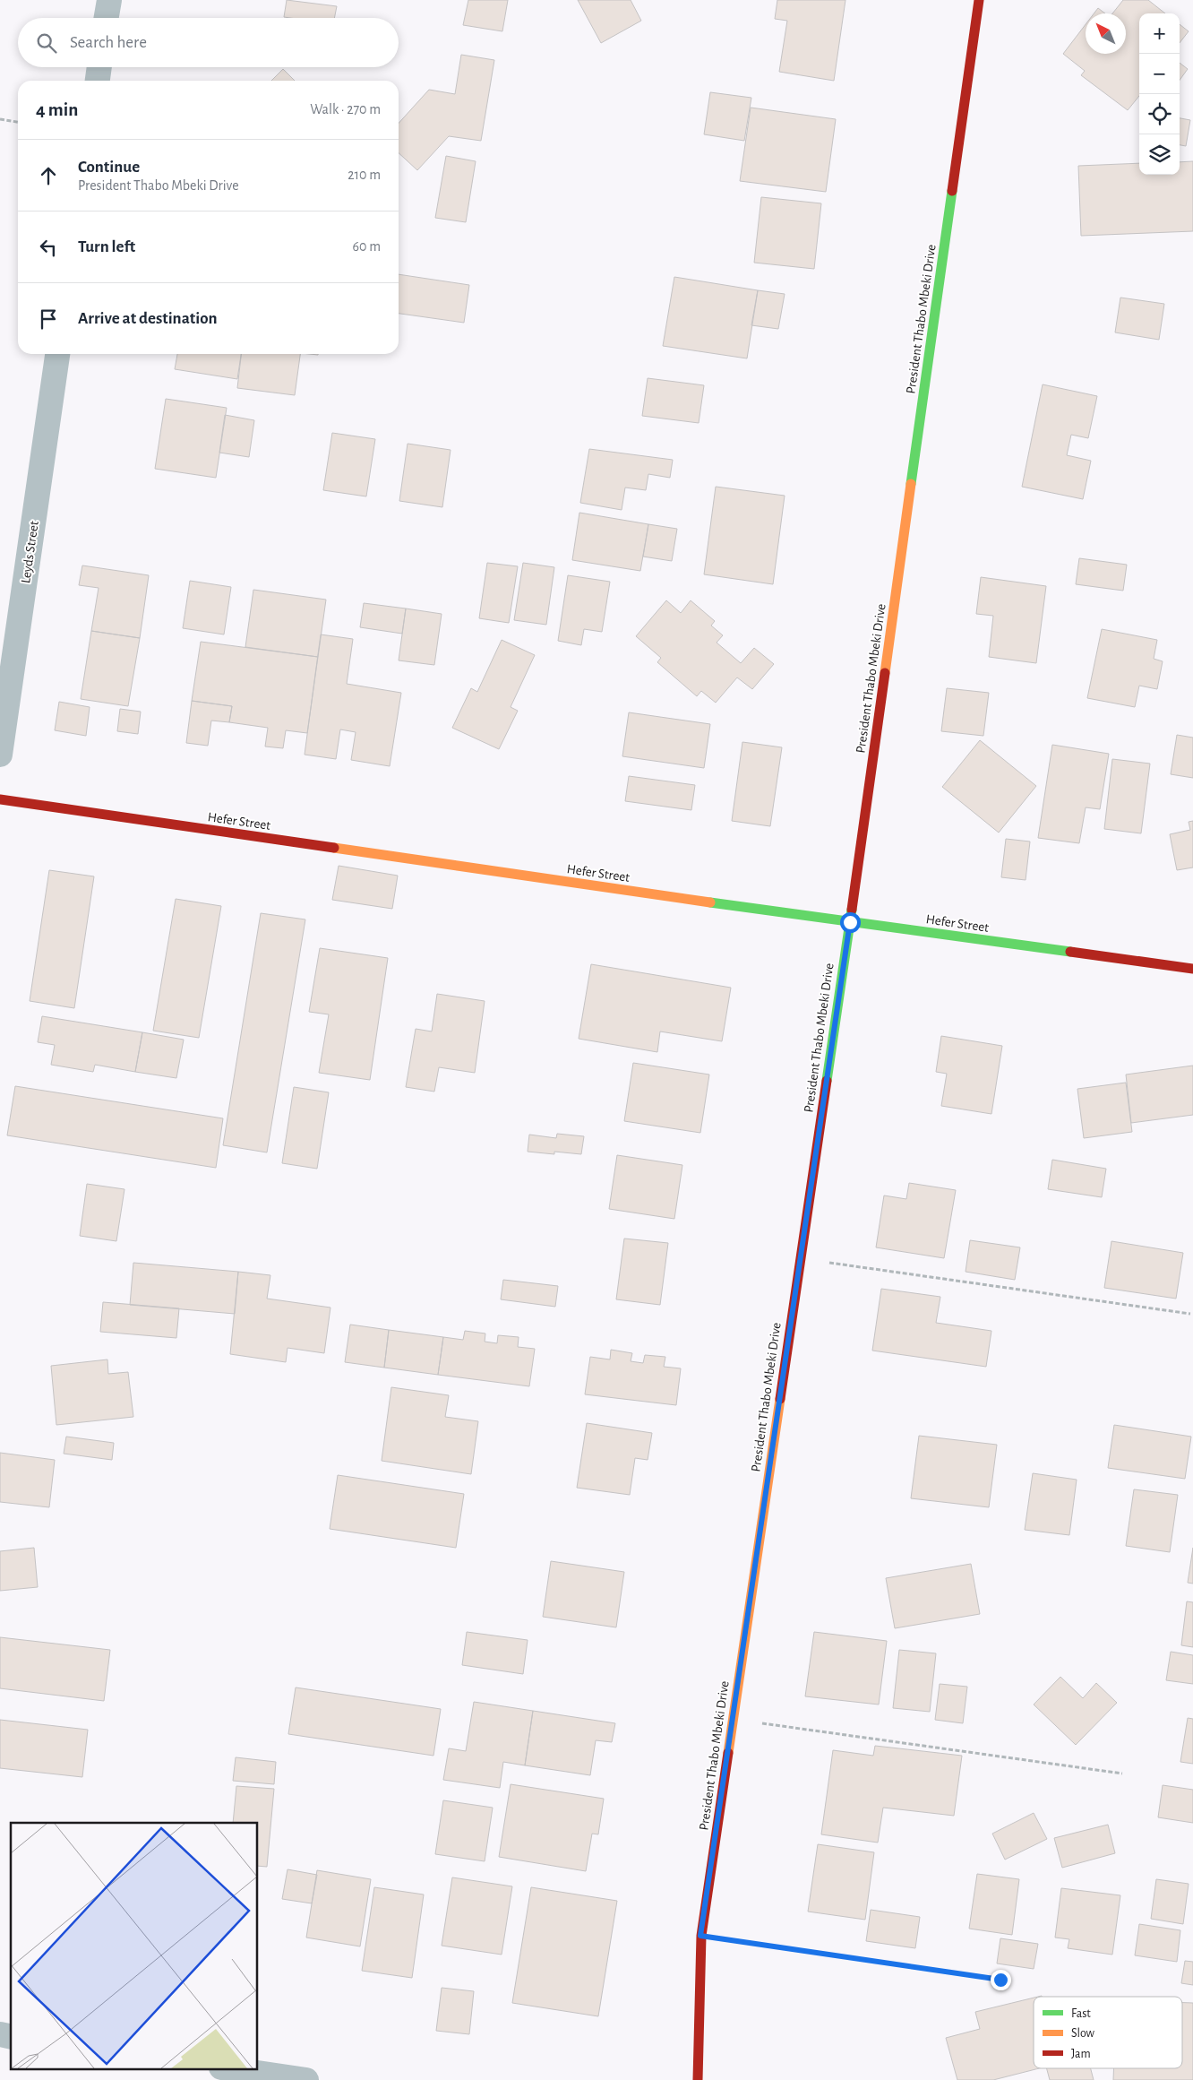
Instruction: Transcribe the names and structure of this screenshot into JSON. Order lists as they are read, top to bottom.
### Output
{
  "streets": {
    "street": ["President Thabo Mbeki Drive", "Leyds Street", "Hefer Street"]
  },
  "crossings": [
    ["President Thabo Mbeki Drive", "Hefer Street"]
  ],
  "legend": ["Fast", "Slow", "Jam"],
  "north": "top left",
  "page": {
    "map_buttons": ["+", "−"],
    "search": "Search here",
    "heading": ["4 min", "Walk · 270 m"],
    "list": [
      ["Continue", "President Thabo Mbeki Drive", "210 m"],
      ["Turn left", "60 m"],
      "Arrive at destination"
    ]
  }
}
